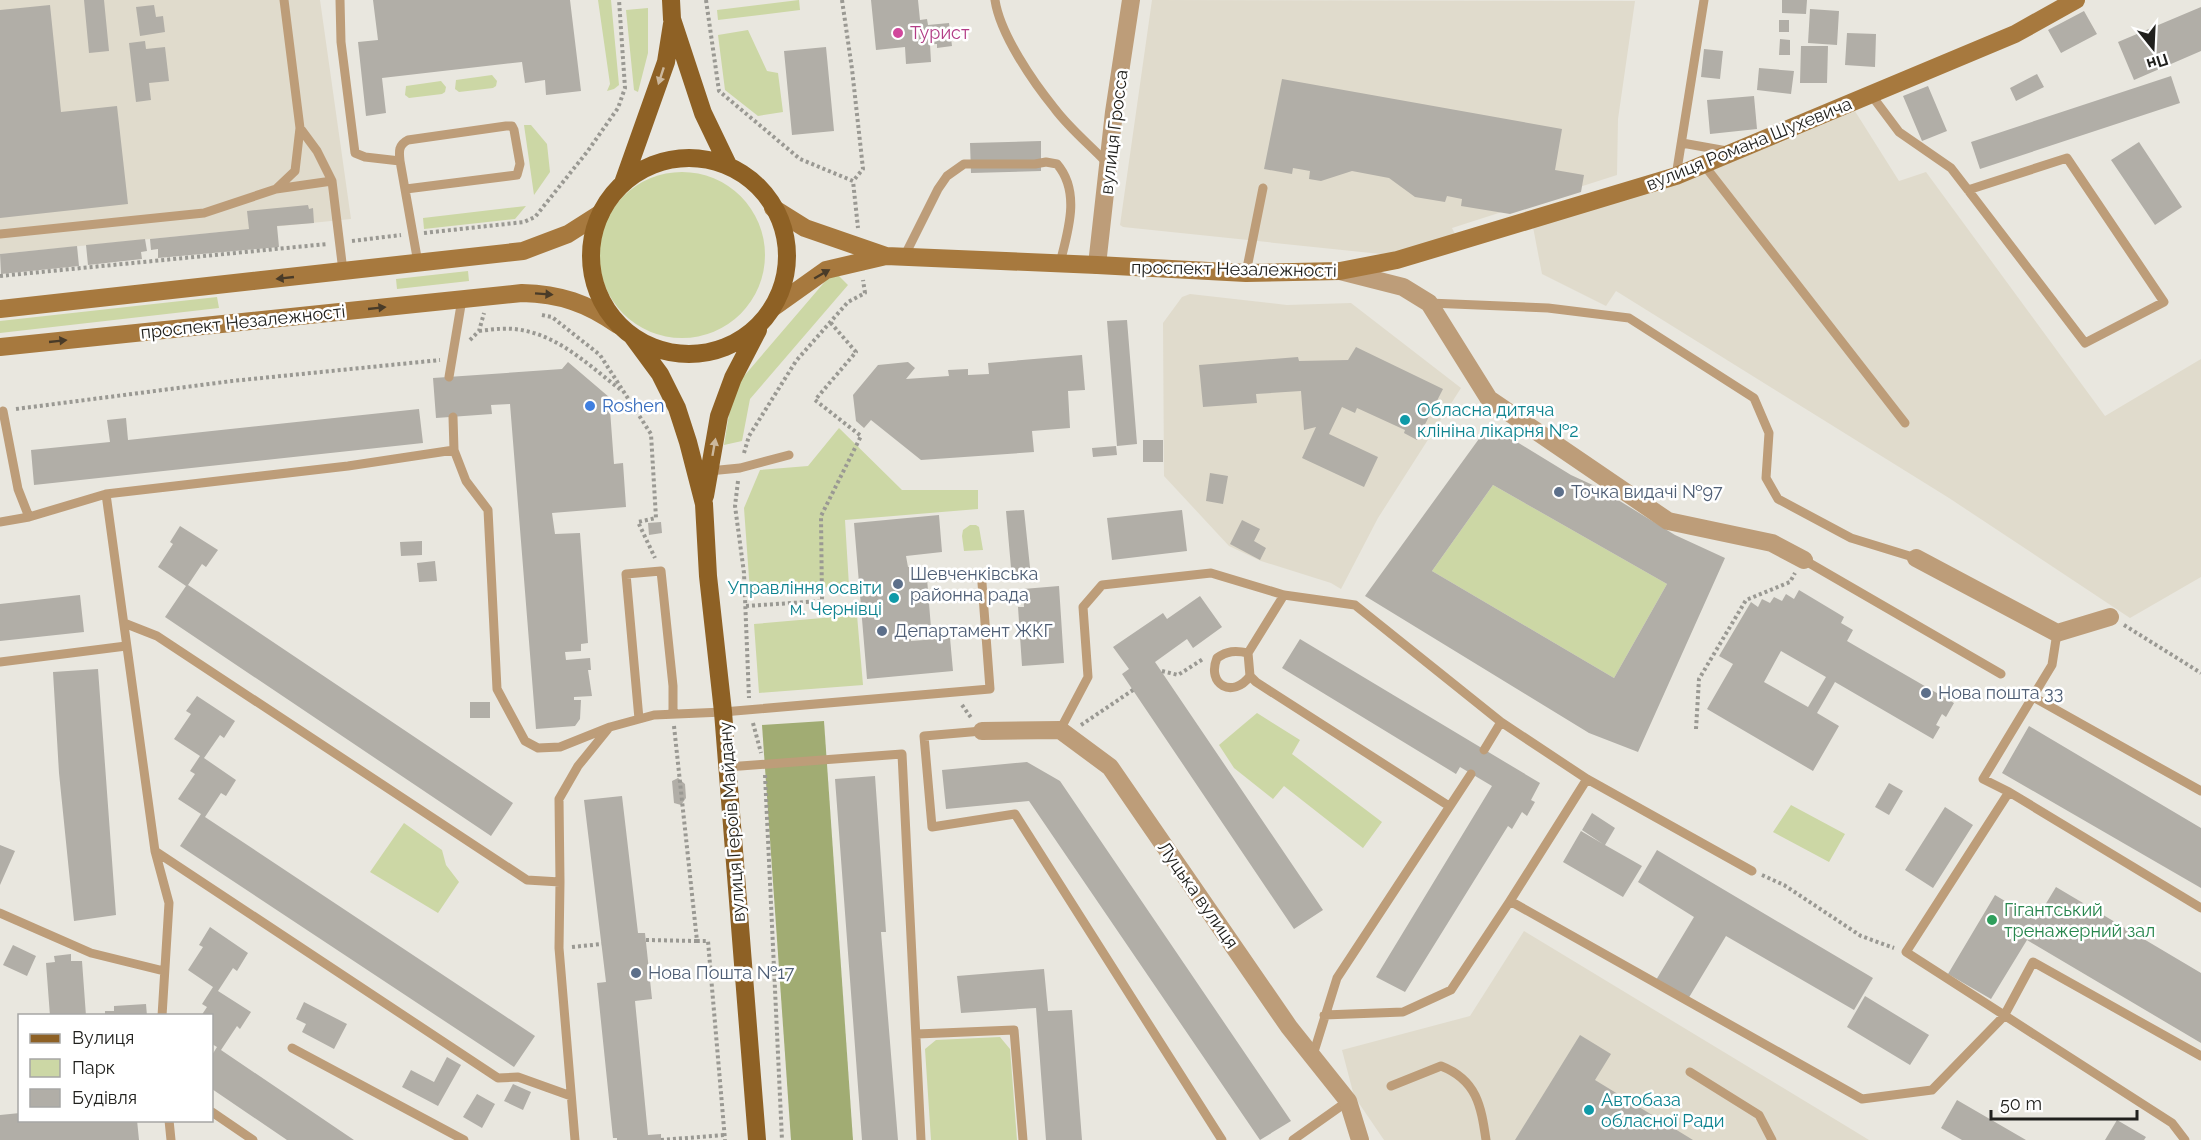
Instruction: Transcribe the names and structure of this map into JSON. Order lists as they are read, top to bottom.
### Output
{
  "streets": {
    "main road": ["вулиця Героїв Майдану"],
    "street": [
      "вулиця Гросса",
      "вулиця Романа Шухевича",
      "проспект Незалежності",
      "Луцька вулиця"
    ]
  },
  "crossings": [
    ["вулиця Гросса", "проспект Незалежності"],
    ["вулиця Романа Шухевича", "проспект Незалежності"]
  ],
  "places": [
    "Турист",
    "Roshen",
    "Обласна дитяча клініна лікарня №2",
    "Точка видачі №97",
    "Шевченківська районна рада",
    "Управління освіти м. Чернівці",
    "Департамент ЖКГ",
    "Нова пошта 33",
    "Гігантський тренажерний зал",
    "Нова Пошта №17",
    "Автобаза обласної Ради"
  ],
  "legend": ["Вулиця", "Парк", "Будівля"],
  "scale_bar": "50 m",
  "north": "bottom"
}
